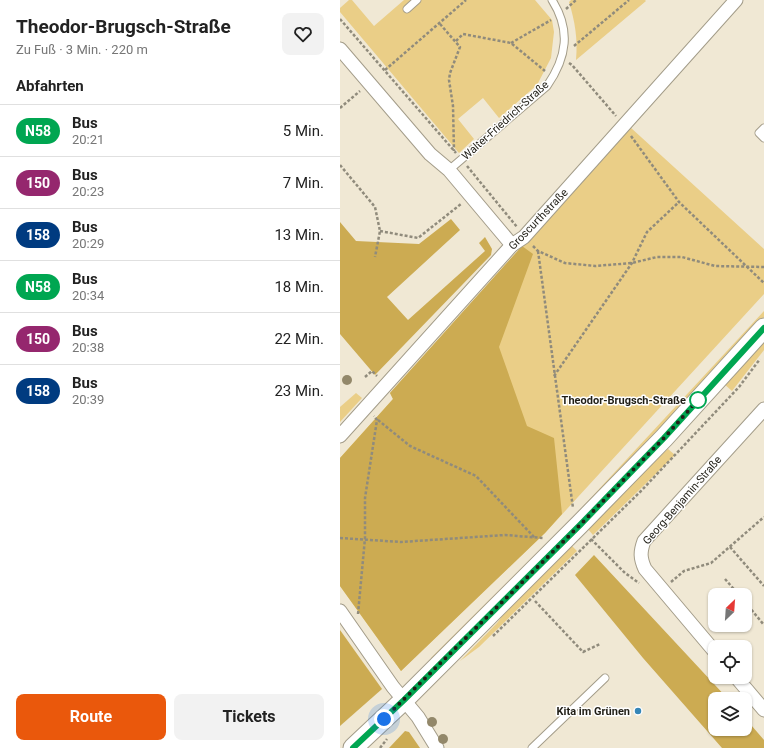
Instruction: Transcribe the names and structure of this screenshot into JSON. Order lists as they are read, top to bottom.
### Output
{
  "streets": {
    "street": ["Groscurthstraße", "Georg-Benjamin-Straße"],
    "lane": ["Walter-Friedrich-Straße"]
  },
  "places": ["Theodor-Brugsch-Straße", "Kita im Grünen"],
  "lines": ["bus line N58"],
  "north": "top right",
  "page": {
    "heading": [
      ["Theodor-Brugsch-Straße", "Zu Fuß · 3 Min. · 220 m"],
      "Abfahrten"
    ],
    "list": [
      {
        "mark": "N58",
        "name": "Bus",
        "note": "20:21",
        "value": "5 Min."
      },
      {
        "mark": "150",
        "name": "Bus",
        "note": "20:23",
        "value": "7 Min."
      },
      {
        "mark": "158",
        "name": "Bus",
        "note": "20:29",
        "value": "13 Min."
      },
      {
        "mark": "N58",
        "name": "Bus",
        "note": "20:34",
        "value": "18 Min."
      },
      {
        "mark": "150",
        "name": "Bus",
        "note": "20:38",
        "value": "22 Min."
      },
      {
        "mark": "158",
        "name": "Bus",
        "note": "20:39",
        "value": "23 Min."
      }
    ],
    "buttons": ["Route", "Tickets"]
  }
}
